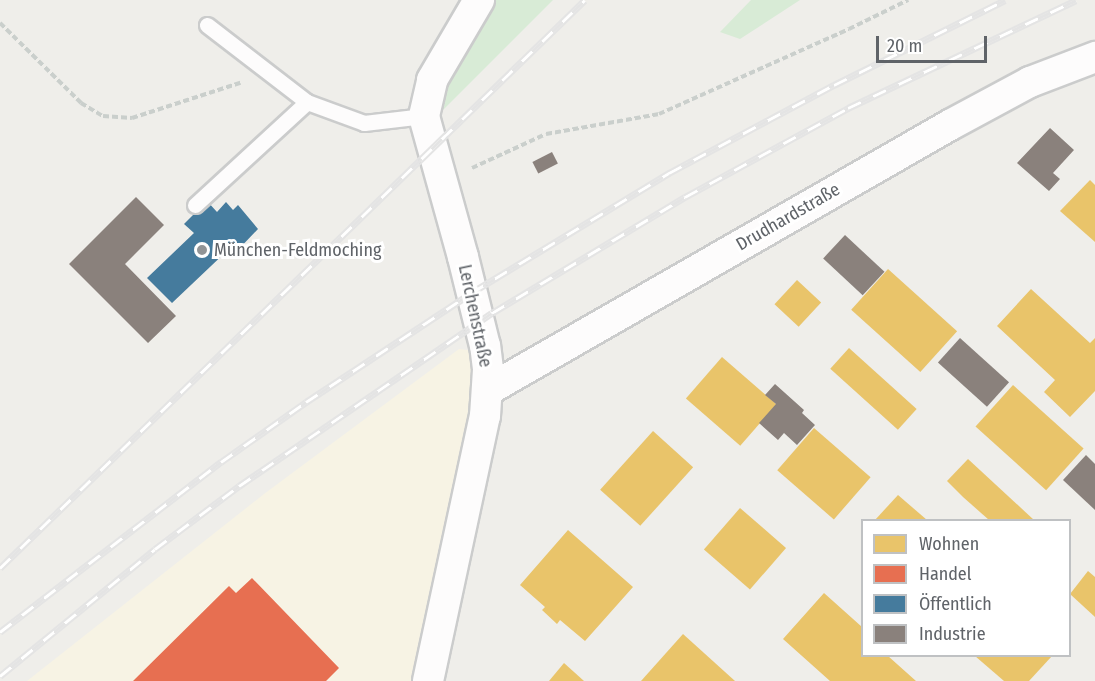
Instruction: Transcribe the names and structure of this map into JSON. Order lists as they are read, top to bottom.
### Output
{
  "streets": {
    "street": ["Drudhardstraße", "Lerchenstraße"]
  },
  "crossings": [
    ["Drudhardstraße", "Lerchenstraße"]
  ],
  "places": ["München-Feldmoching"],
  "legend": [
    "Wohnen",
    "Handel",
    "Öffentlich",
    "Industrie"
  ],
  "scale_bar": "20 m"
}
